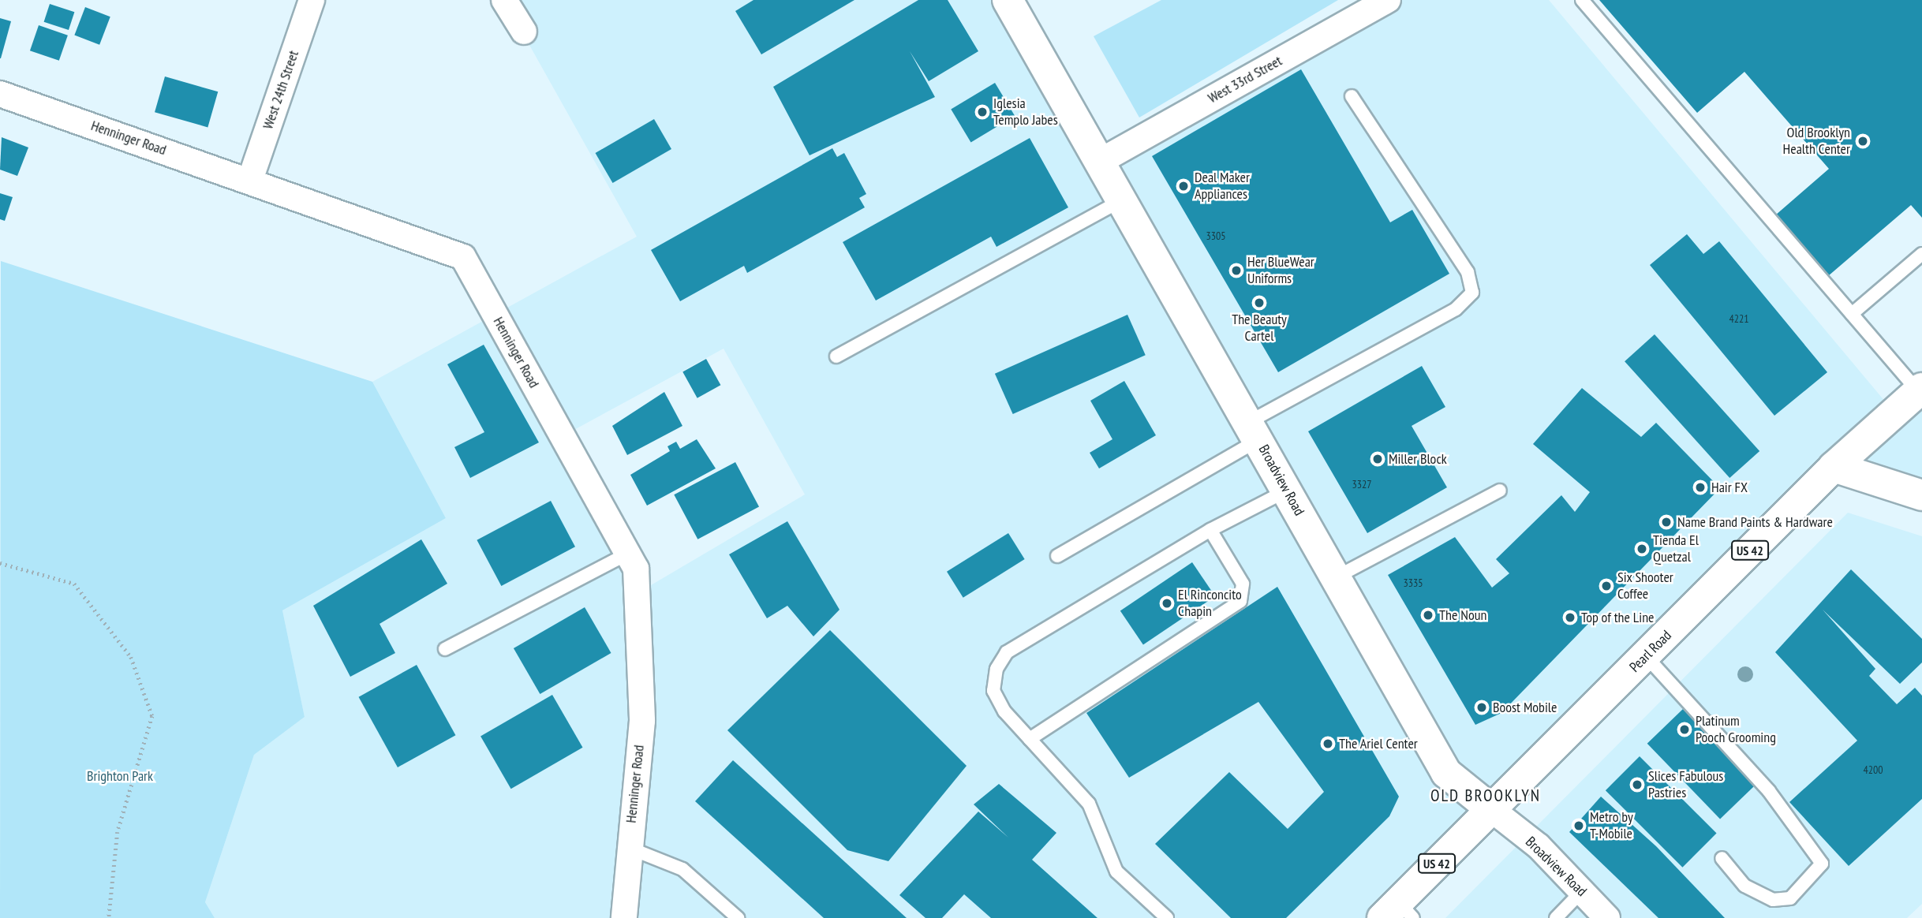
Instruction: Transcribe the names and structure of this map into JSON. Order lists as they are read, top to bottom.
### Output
{
  "streets": {
    "main road": ["Broadview Road", "US 42", "Pearl Road"],
    "street": ["West 33rd Street", "West 24th Street", "Henninger Road"]
  },
  "crossings": [
    ["West 33rd Street", "Broadview Road"],
    ["West 24th Street", "Henninger Road"],
    ["Broadview Road", "Pearl Road"]
  ],
  "districts": ["OLD BROOKLYN"],
  "parks": ["Brighton Park"],
  "places": [
    "Iglesia Templo Jabes",
    "Old Brooklyn Health Center",
    "Deal Maker Appliances",
    "Her BlueWear Uniforms",
    "The Beauty Cartel",
    "Miller Block",
    "Hair FX",
    "Name Brand Paints & Hardware",
    "Tienda El Quetzal",
    "Six Shooter Coffee",
    "El Rinconcito Chapin",
    "The Noun",
    "Top of the Line",
    "Boost Mobile",
    "Platinum Pooch Grooming",
    "The Ariel Center",
    "Slices Fabulous Pastries",
    "Metro by T-Mobile"
  ],
  "house_numbers": [
    "3305",
    "4221",
    "3327",
    "3335",
    "4200"
  ]
}
